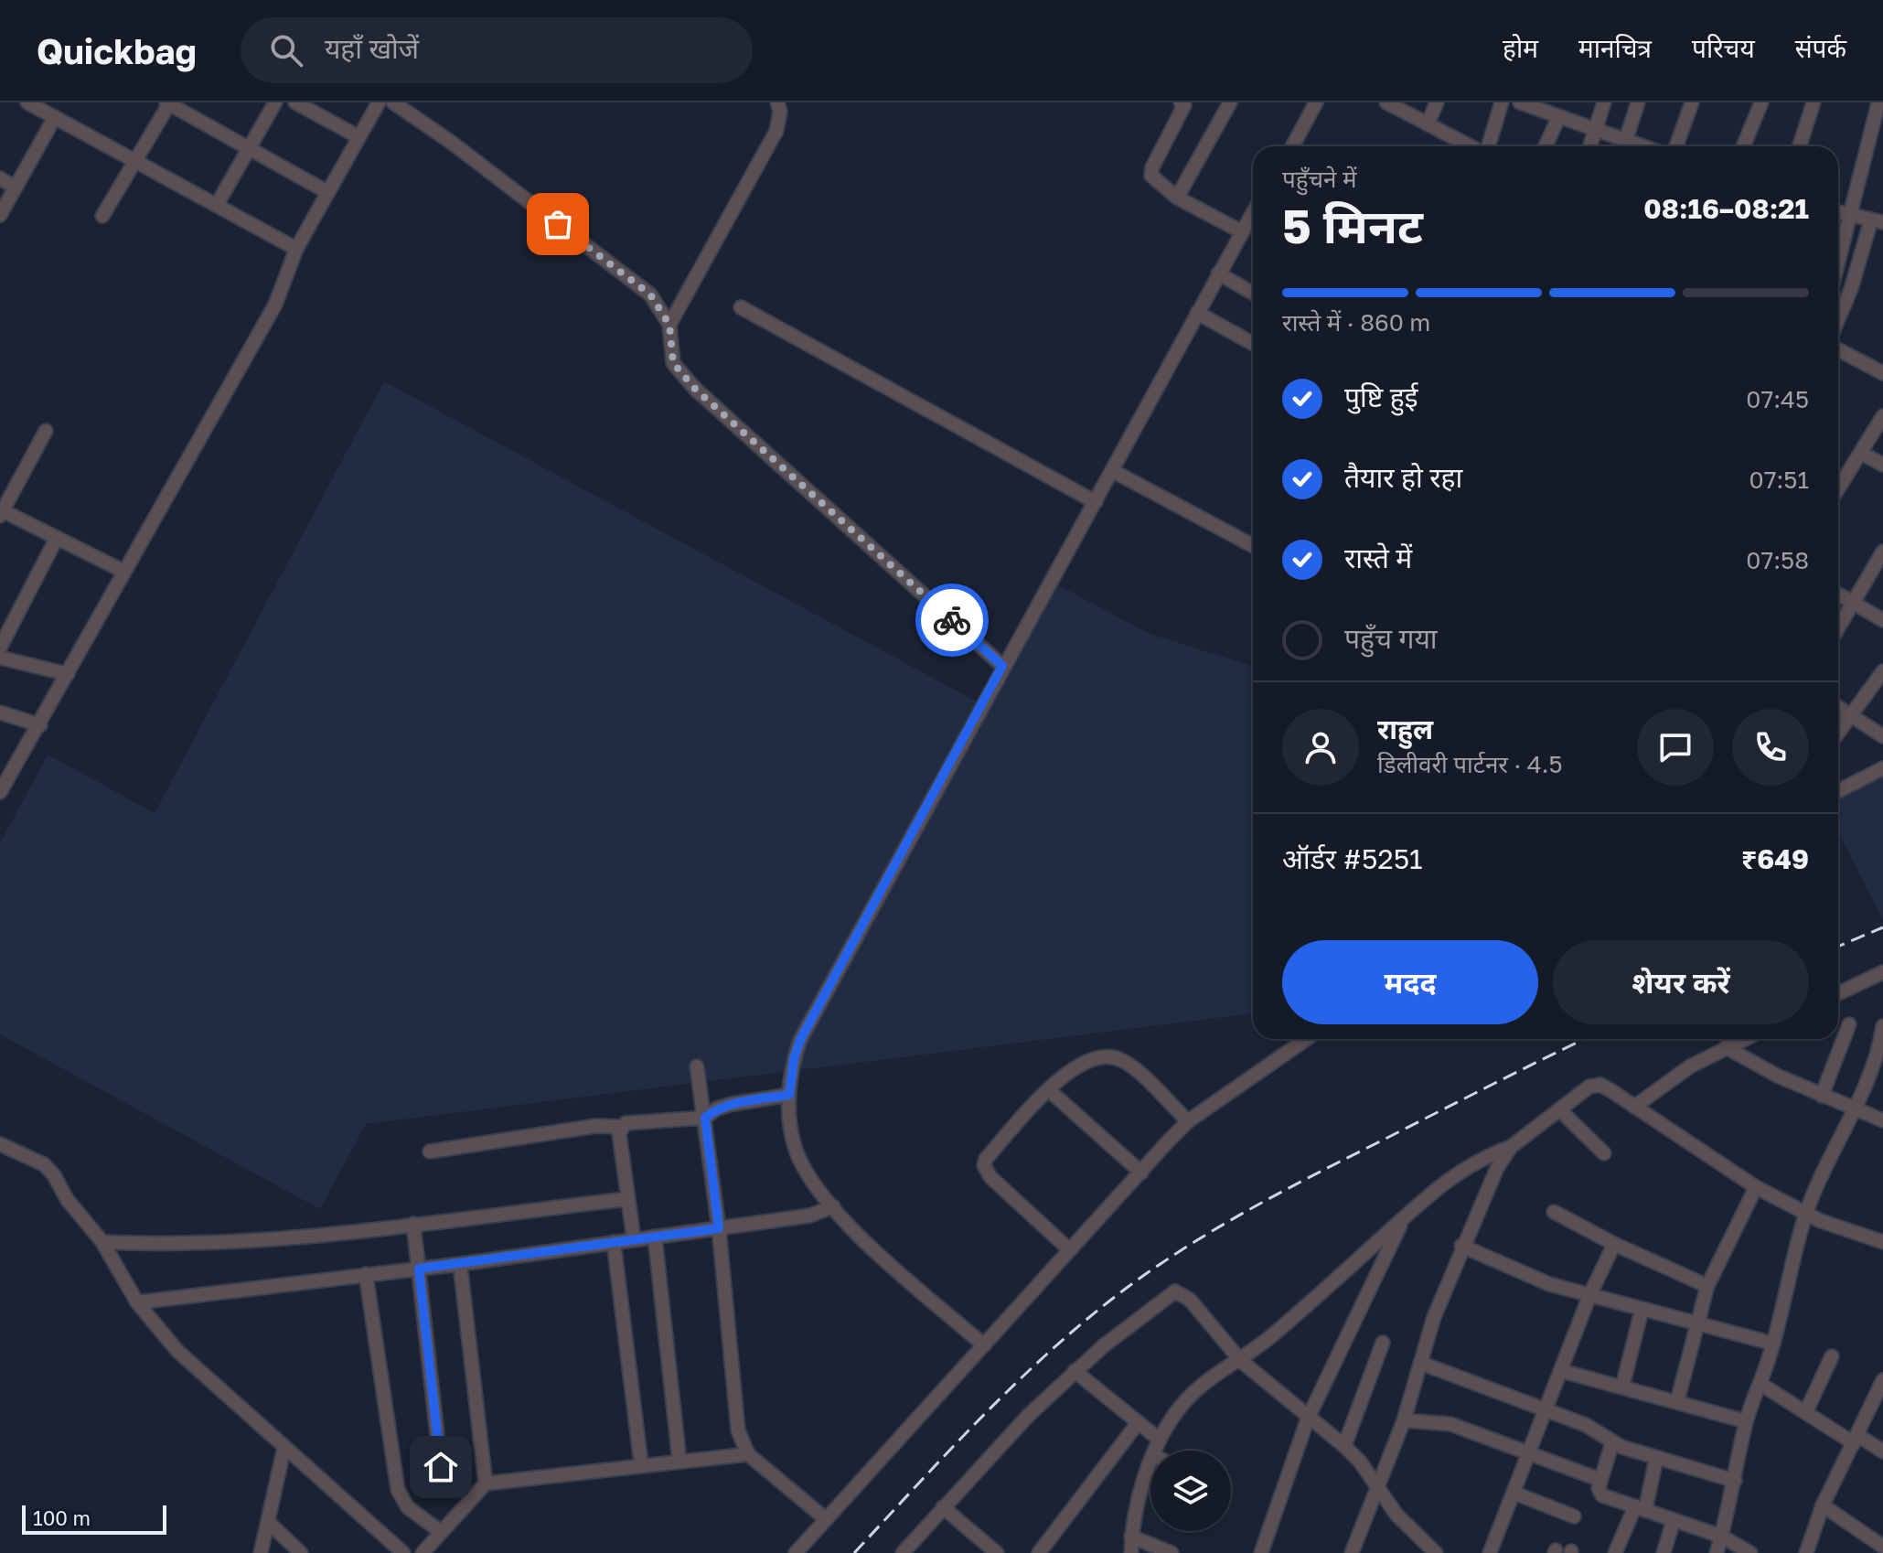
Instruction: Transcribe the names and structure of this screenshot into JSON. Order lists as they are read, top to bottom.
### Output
{
  "scale_bar": "100 m",
  "page": {
    "header": "Quickbag",
    "search": "यहाँ खोजें",
    "nav": [
      "होम",
      "मानचित्र",
      "परिचय",
      "संपर्क"
    ],
    "heading": ["5 मिनट", "पहुँचने में", "08:16–08:21"],
    "panel": [
      "राहुल",
      "डिलीवरी पार्टनर · 4.5",
      "ऑर्डर #5251",
      "₹649"
    ],
    "bar": "रास्ते में · 860 m",
    "list": [
      ["पुष्टि हुई", "07:45"],
      ["तैयार हो रहा", "07:51"],
      ["रास्ते में", "07:58"],
      "पहुँच गया"
    ],
    "buttons": ["मदद", "शेयर करें"],
    "scale": "100 m"
  }
}
